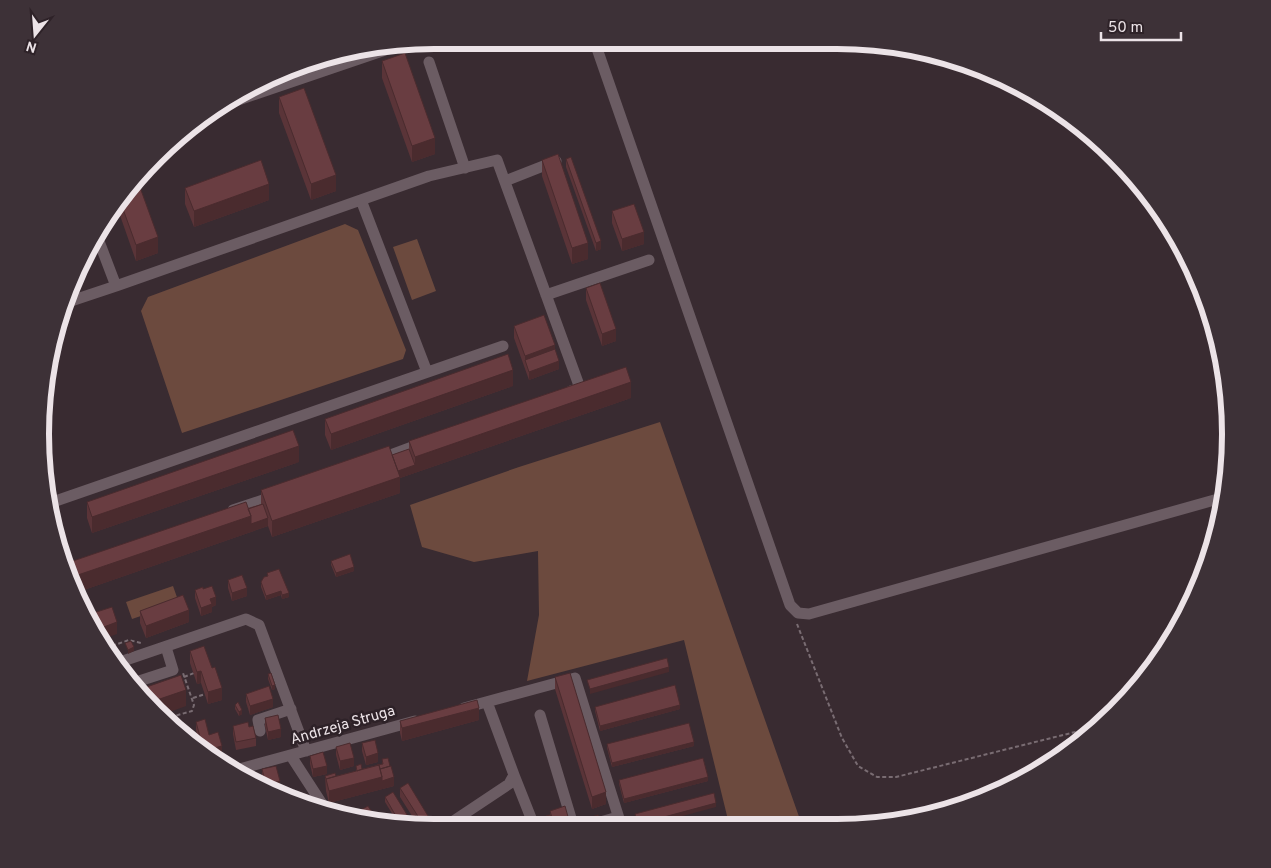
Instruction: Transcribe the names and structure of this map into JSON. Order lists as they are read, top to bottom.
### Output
{
  "streets": {
    "street": ["Andrzeja Struga"]
  },
  "scale_bar": "50 m",
  "north": "bottom"
}
